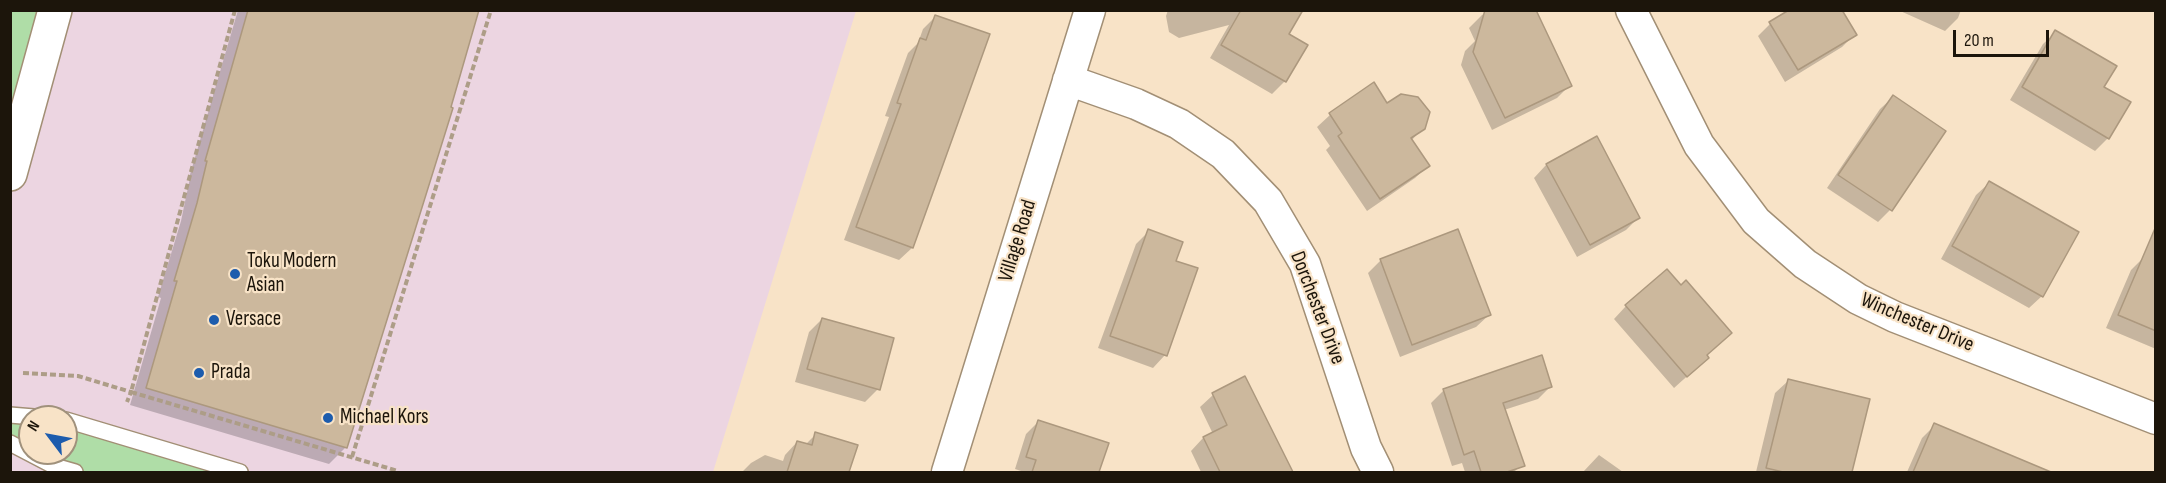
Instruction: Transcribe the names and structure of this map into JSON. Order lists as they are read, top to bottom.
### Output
{
  "streets": {
    "street": ["Village Road", "Dorchester Drive", "Winchester Drive"]
  },
  "crossings": [
    ["Village Road", "Dorchester Drive"]
  ],
  "places": [
    "Toku Modern Asian",
    "Versace",
    "Prada",
    "Michael Kors"
  ],
  "scale_bar": "20 m",
  "north": "top left"
}
